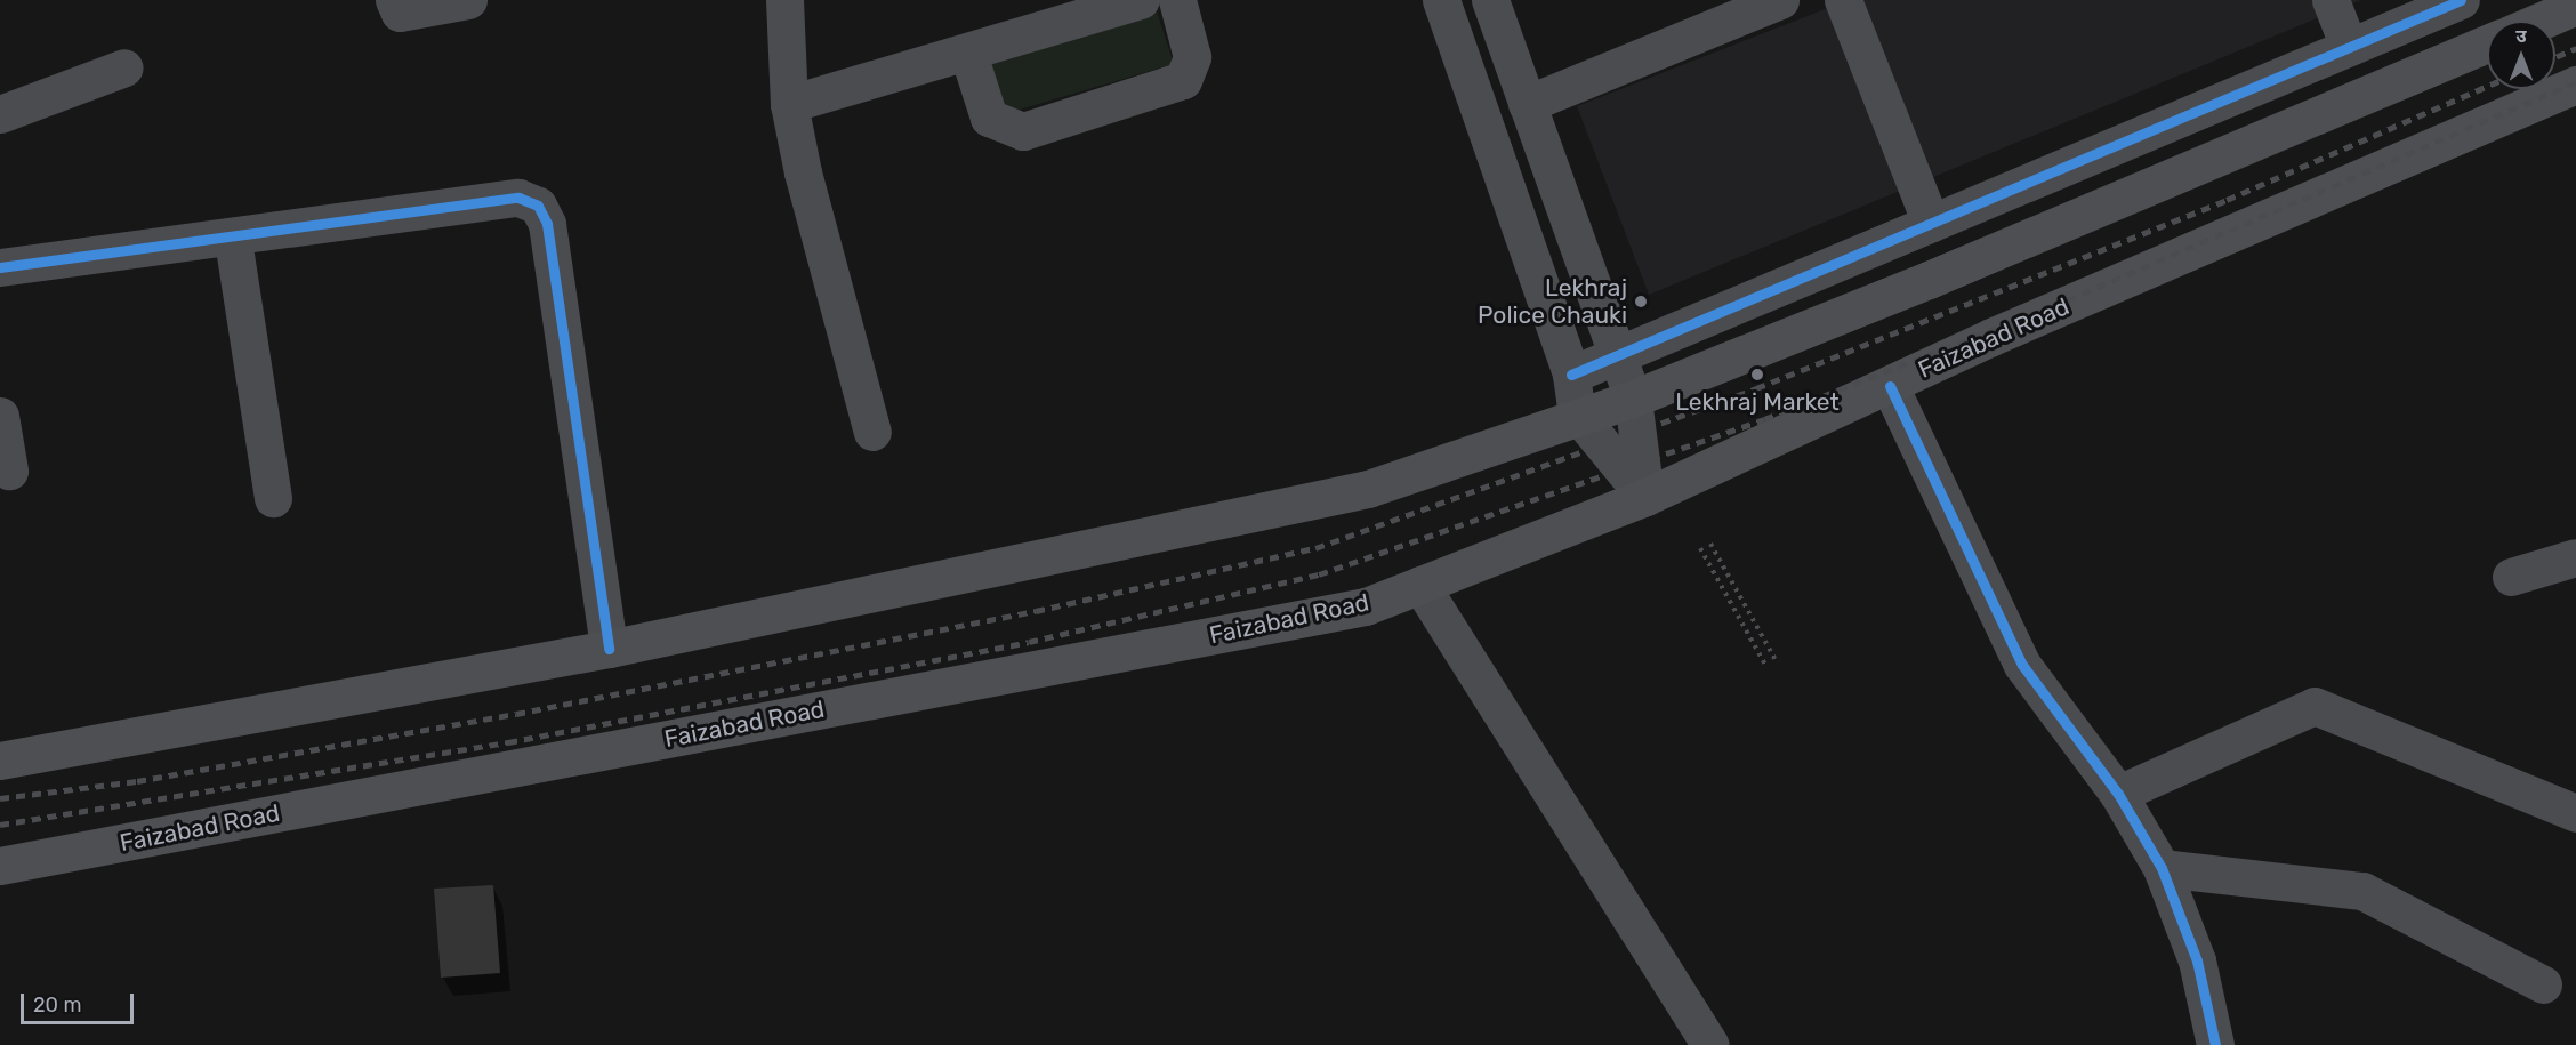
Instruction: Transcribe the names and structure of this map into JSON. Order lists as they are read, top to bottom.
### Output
{
  "streets": {
    "main road": ["Faizabad Road"]
  },
  "places": ["Lekhraj Police Chauki", "Lekhraj Market"],
  "scale_bar": "20 m",
  "north": "top"
}
